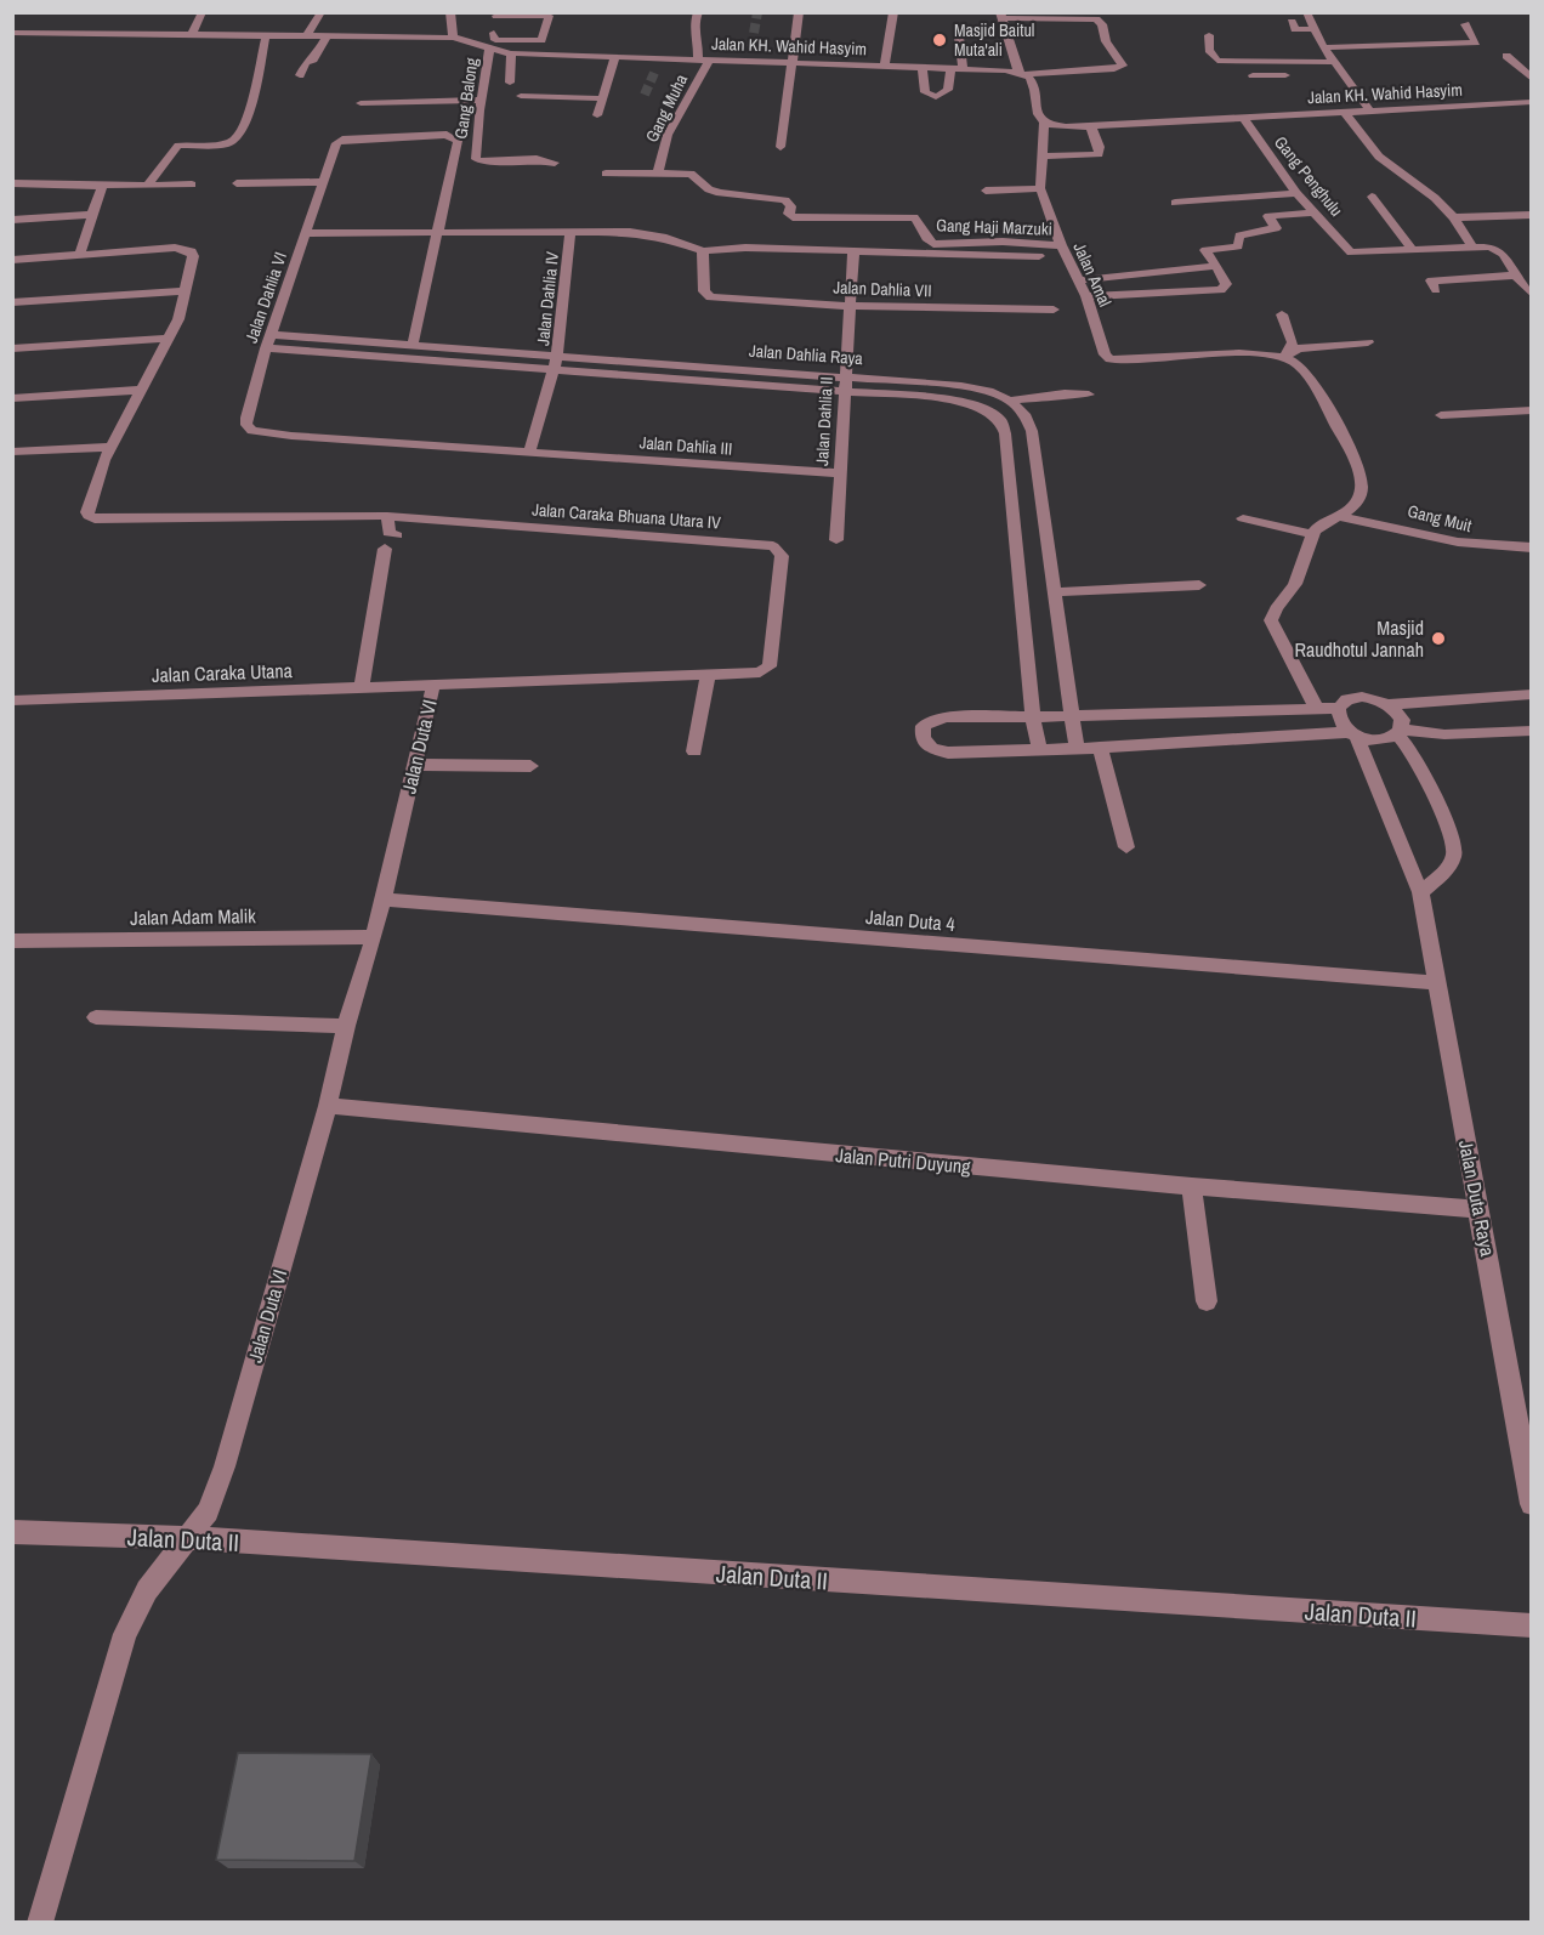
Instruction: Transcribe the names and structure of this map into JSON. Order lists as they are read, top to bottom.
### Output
{
  "streets": {
    "street": [
      "Jalan KH. Wahid Hasyim",
      "Gang Balong",
      "Gang Muha",
      "Gang Penghulu",
      "Gang Haji Marzuki",
      "Jalan Amal",
      "Jalan Dahlia VII",
      "Jalan Dahlia VI",
      "Jalan Dahlia IV",
      "Jalan Dahlia Raya",
      "Jalan Dahlia II",
      "Jalan Dahlia III",
      "Jalan Caraka Bhuana Utara IV",
      "Gang Muit",
      "Jalan Caraka Utana",
      "Jalan Duta VI",
      "Jalan Adam Malik",
      "Jalan Duta 4",
      "Jalan Putri Duyung",
      "Jalan Duta Raya",
      "Jalan Duta II"
    ]
  },
  "crossings": [
    ["Jalan KH. Wahid Hasyim", "Gang Balong"],
    ["Jalan KH. Wahid Hasyim", "Gang Muha"],
    ["Jalan KH. Wahid Hasyim", "Gang Penghulu"],
    ["Jalan KH. Wahid Hasyim", "Jalan Amal"],
    ["Gang Muha", "Gang Haji Marzuki"],
    ["Gang Haji Marzuki", "Jalan Amal"],
    ["Jalan Dahlia VII", "Jalan Dahlia II"],
    ["Jalan Dahlia VI", "Jalan Dahlia Raya"],
    ["Jalan Dahlia VI", "Jalan Dahlia III"],
    ["Jalan Dahlia IV", "Jalan Dahlia Raya"],
    ["Jalan Dahlia Raya", "Jalan Dahlia II"],
    ["Jalan Dahlia II", "Jalan Dahlia III"],
    ["Jalan Caraka Bhuana Utara IV", "Jalan Caraka Utana"],
    ["Jalan Caraka Bhuana Utara IV", "Jalan Duta VI"],
    ["Jalan Caraka Utana", "Jalan Duta VI"],
    ["Jalan Duta VI", "Jalan Adam Malik"],
    ["Jalan Duta VI", "Jalan Duta 4"],
    ["Jalan Duta VI", "Jalan Putri Duyung"],
    ["Jalan Duta VI", "Jalan Duta II"],
    ["Jalan Duta 4", "Jalan Duta Raya"],
    ["Jalan Putri Duyung", "Jalan Duta Raya"]
  ],
  "places": ["Masjid Baitul Muta'ali", "Masjid Raudhotul Jannah"]
}
